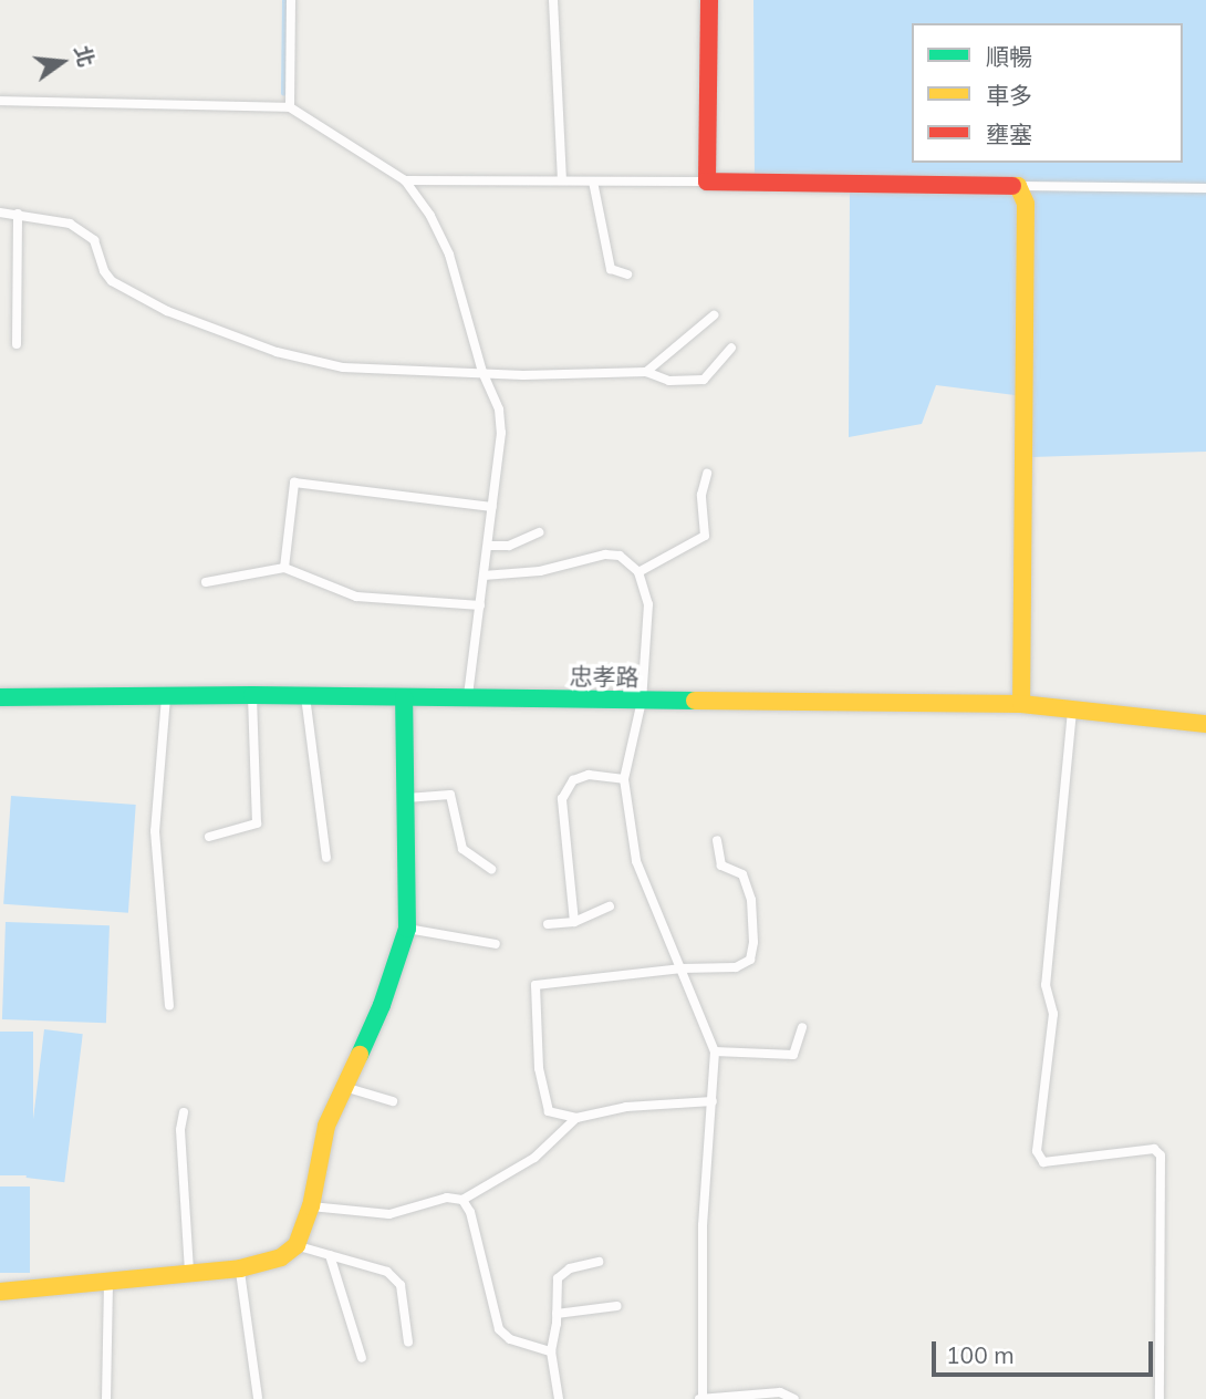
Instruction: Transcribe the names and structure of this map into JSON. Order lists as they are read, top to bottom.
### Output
{
  "streets": {
    "street": ["忠孝路"]
  },
  "legend": ["順暢", "車多", "壅塞"],
  "scale_bar": "100 m",
  "north": "right"
}
